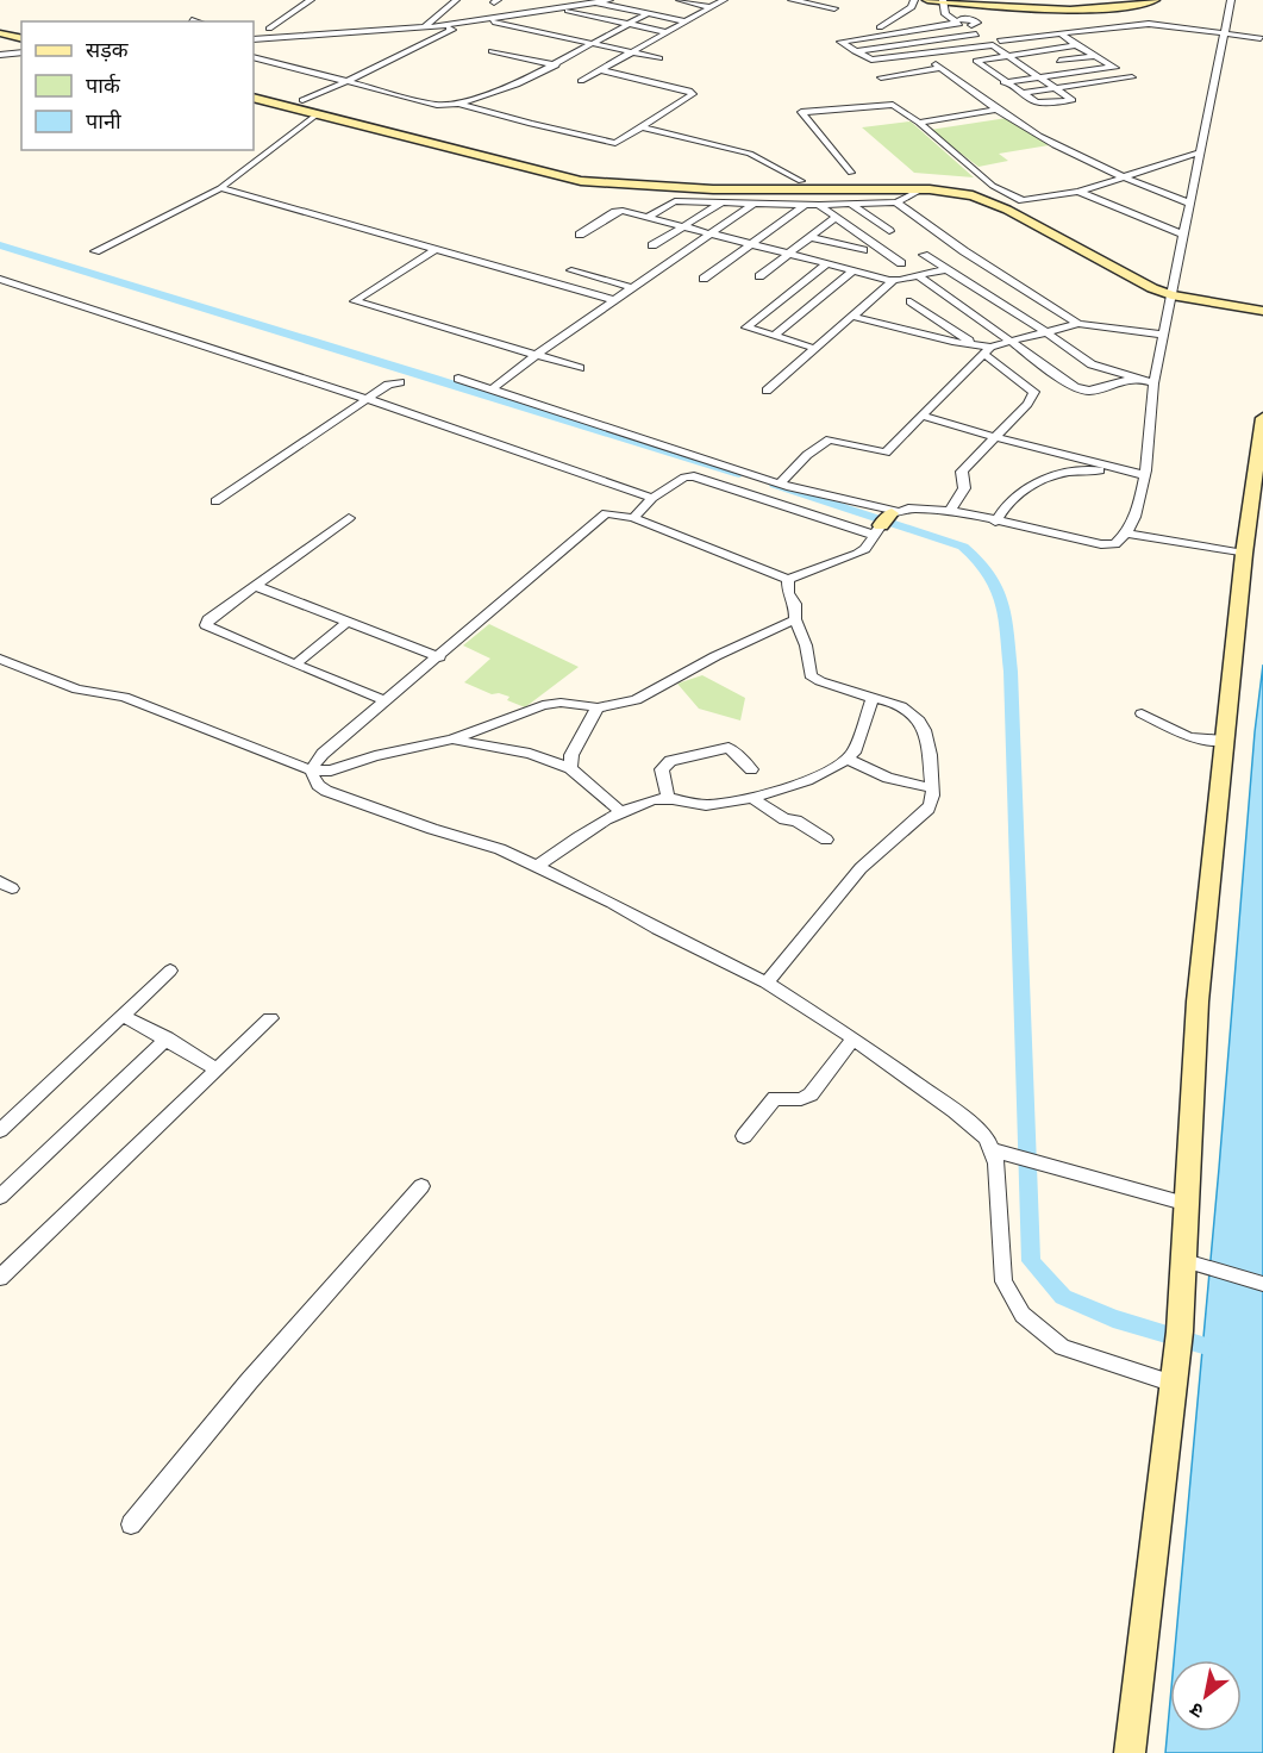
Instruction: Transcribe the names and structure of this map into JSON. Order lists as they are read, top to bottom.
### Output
{
  "legend": ["सड़क", "पार्क", "पानी"],
  "north": "bottom left"
}
